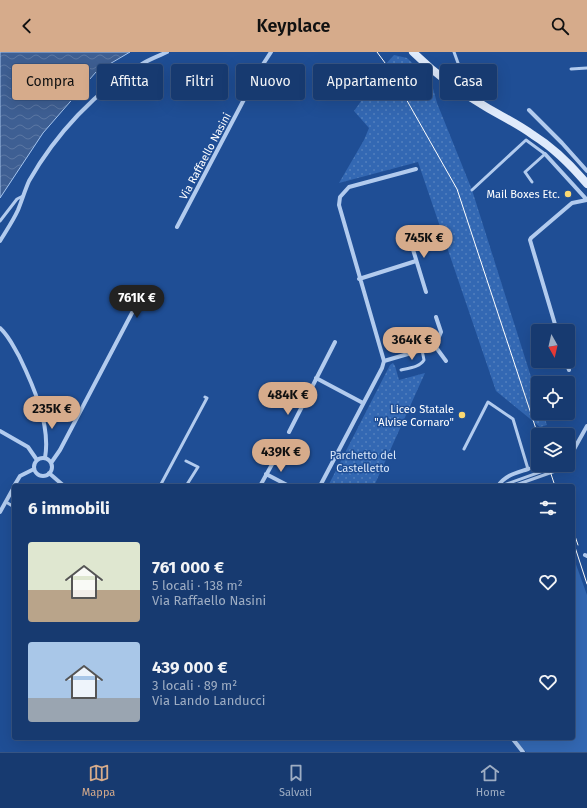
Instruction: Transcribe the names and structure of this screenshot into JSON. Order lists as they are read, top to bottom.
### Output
{
  "streets": {
    "street": ["Via Raffaello Nasini"]
  },
  "parks": ["Parchetto del Castelletto"],
  "places": ["Mail Boxes Etc.", "Liceo Statale \"Alvise Cornaro\""],
  "north": "bottom",
  "page": {
    "header": "Keyplace",
    "chip": [
      "Compra",
      "Affitta",
      "Filtri",
      "Nuovo",
      "Appartamento",
      "Casa"
    ],
    "price": [
      "745K €",
      "761K €",
      "364K €",
      "484K €",
      "235K €",
      "439K €"
    ],
    "heading": "6 immobili",
    "list": [
      {
        "name": "761 000 €",
        "note": "5 locali · 138 m² · Via Raffaello Nasini"
      },
      {
        "name": "439 000 €",
        "note": "3 locali · 89 m² · Via Lando Landucci"
      }
    ],
    "tabs": ["Mappa", "Salvati", "Home"]
  }
}
